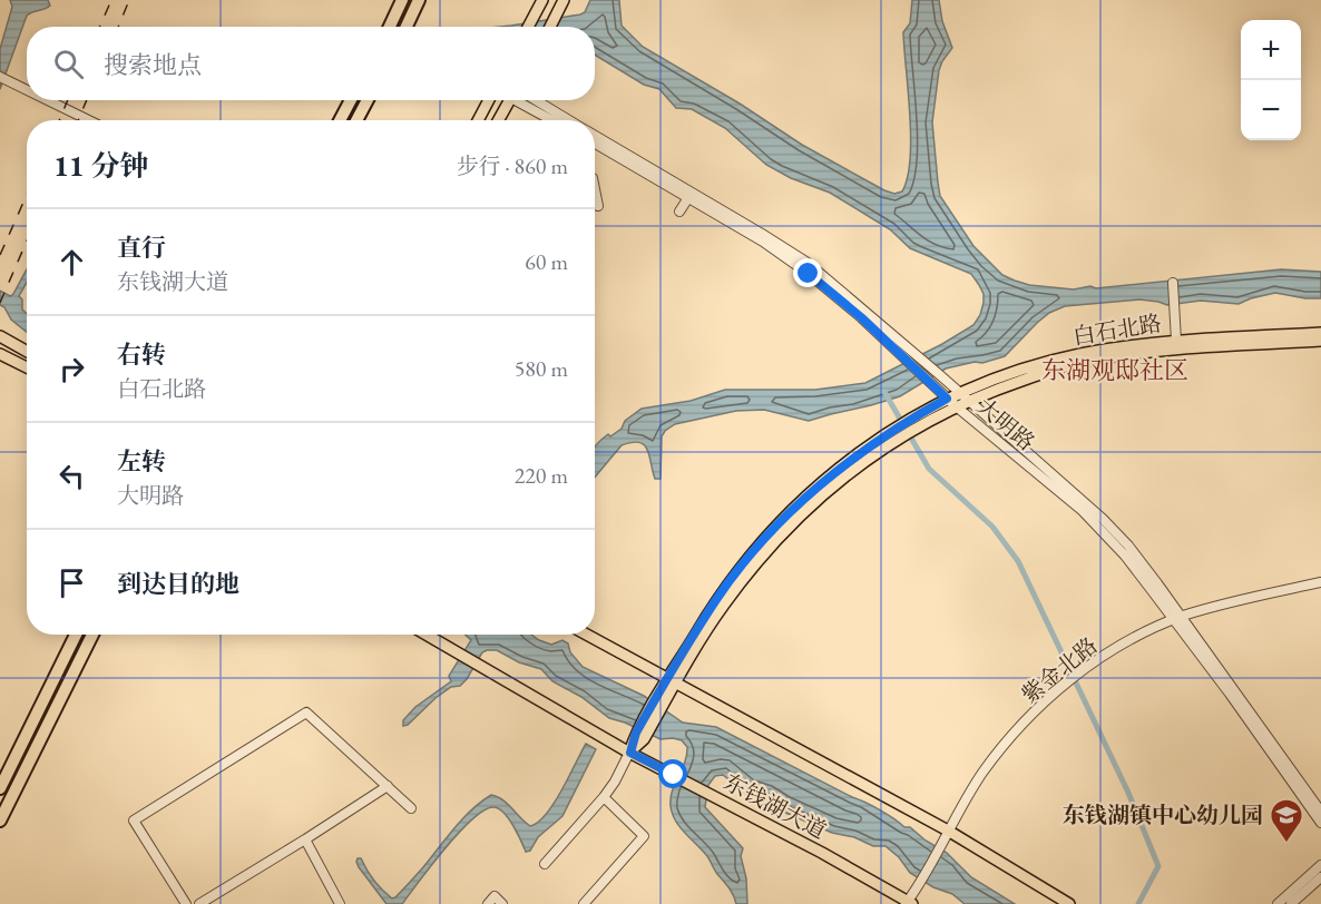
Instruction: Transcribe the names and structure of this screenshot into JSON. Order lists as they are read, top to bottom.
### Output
{
  "streets": {
    "main road": ["白石北路", "东钱湖大道"],
    "street": ["大明路", "紫金北路"]
  },
  "crossings": [
    ["白石北路", "大明路"],
    ["白石北路", "东钱湖大道"],
    ["大明路", "紫金北路"],
    ["紫金北路", "东钱湖大道"]
  ],
  "districts": ["东湖观邸社区"],
  "places": {
    "school or university": ["东钱湖镇中心幼儿园"]
  },
  "page": {
    "map_buttons": ["+", "−"],
    "search": "搜索地点",
    "heading": ["11 分钟", "步行 · 860 m"],
    "list": [
      ["直行", "东钱湖大道", "60 m"],
      ["右转", "白石北路", "580 m"],
      ["左转", "大明路", "220 m"],
      "到达目的地"
    ]
  }
}
